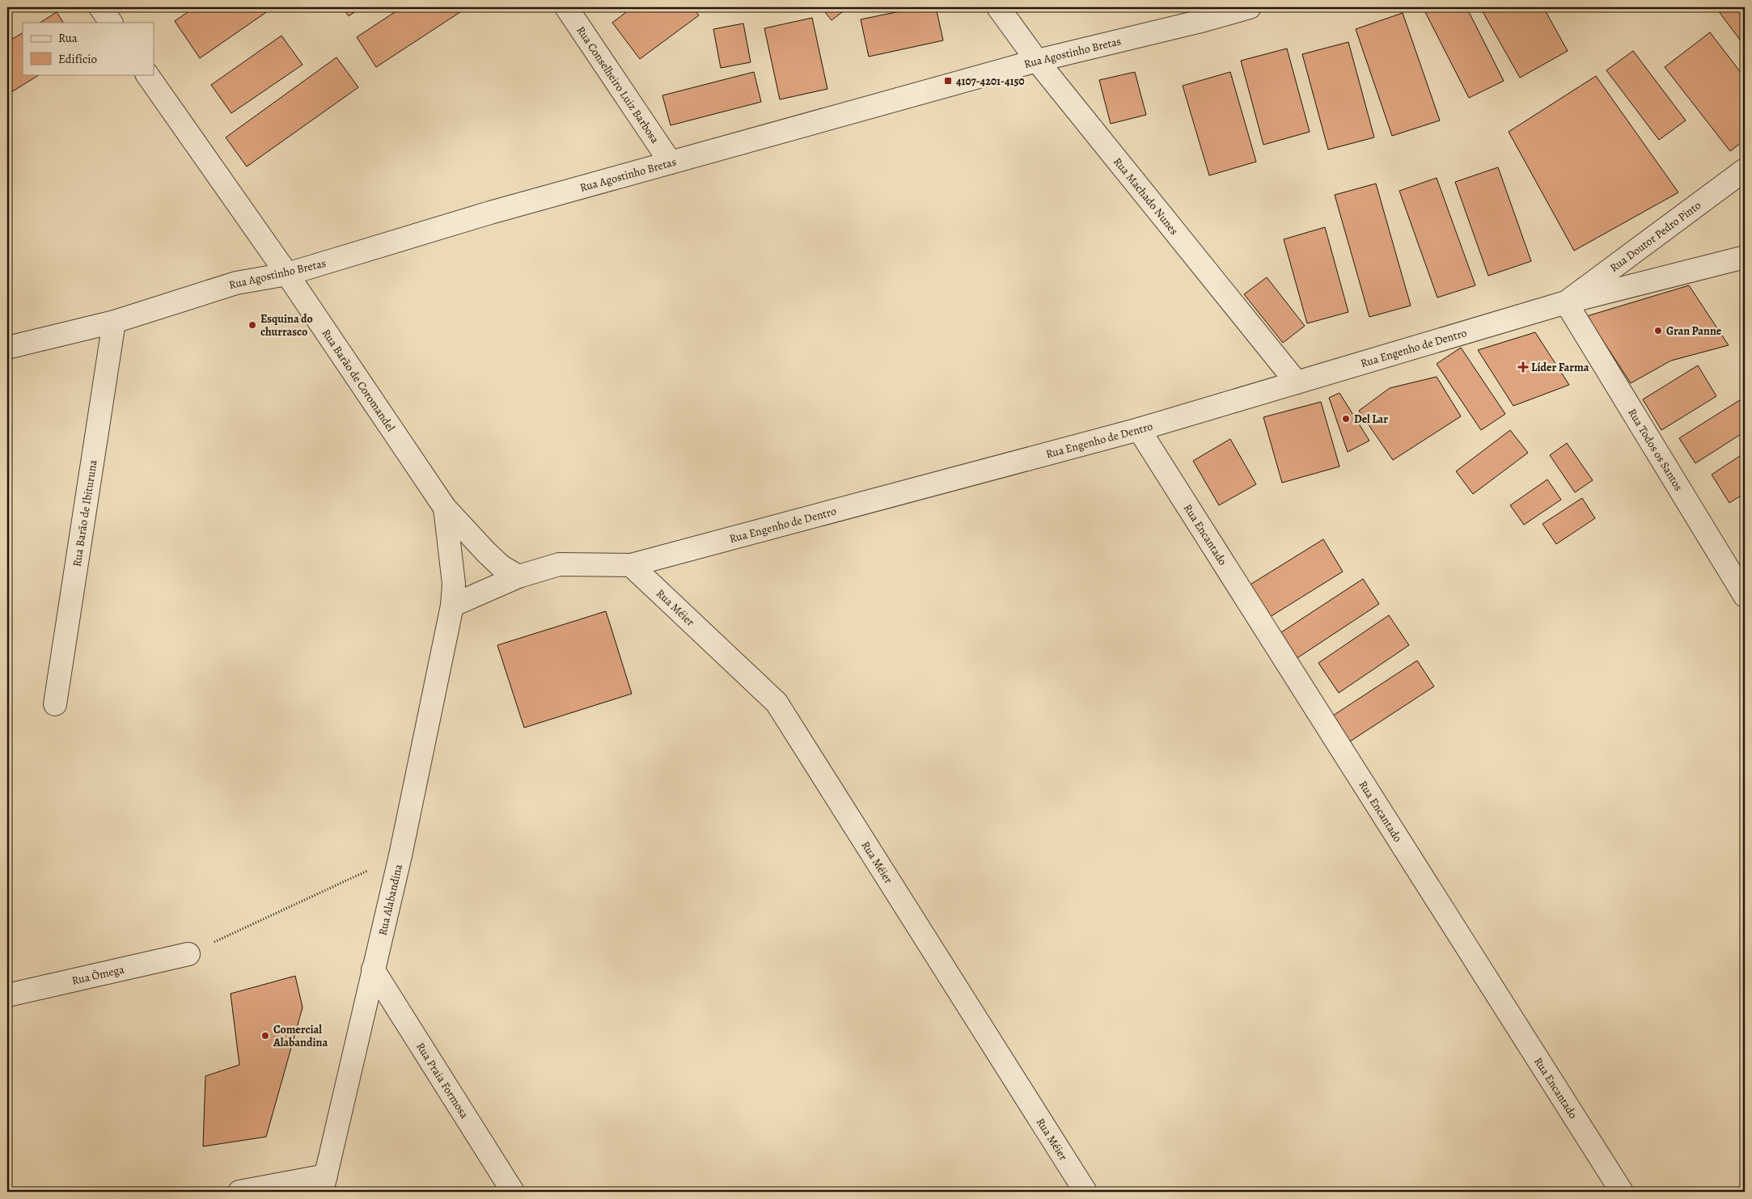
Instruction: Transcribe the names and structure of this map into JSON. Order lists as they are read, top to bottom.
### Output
{
  "streets": {
    "street": [
      "Rua Agostinho Bretas",
      "Rua Conselheiro Luiz Barbosa",
      "Rua Machado Nunes",
      "Rua Doutor Pedro Pinto",
      "Rua Engenho de Dentro",
      "Rua Barão de Coromandel",
      "Rua Todos os Santos",
      "Rua Barão de Ibituruna",
      "Rua Encantado",
      "Rua Méier",
      "Rua Alabandina",
      "Rua Ômega",
      "Rua Praia Formosa"
    ]
  },
  "crossings": [
    ["Rua Agostinho Bretas", "Rua Conselheiro Luiz Barbosa"],
    ["Rua Agostinho Bretas", "Rua Machado Nunes"],
    ["Rua Agostinho Bretas", "Rua Barão de Coromandel"],
    ["Rua Agostinho Bretas", "Rua Barão de Ibituruna"],
    ["Rua Machado Nunes", "Rua Engenho de Dentro"],
    ["Rua Doutor Pedro Pinto", "Rua Engenho de Dentro"],
    ["Rua Doutor Pedro Pinto", "Rua Todos os Santos"],
    ["Rua Engenho de Dentro", "Rua Barão de Coromandel"],
    ["Rua Engenho de Dentro", "Rua Todos os Santos"],
    ["Rua Engenho de Dentro", "Rua Encantado"],
    ["Rua Engenho de Dentro", "Rua Méier"],
    ["Rua Engenho de Dentro", "Rua Alabandina"],
    ["Rua Barão de Coromandel", "Rua Alabandina"],
    ["Rua Alabandina", "Rua Praia Formosa"]
  ],
  "places": {
    "transit": ["4107-4201-4150"],
    "other": [
      "Esquina do churrasco",
      "Gran Panne",
      "Del Lar",
      "Comercial Alabandina"
    ],
    "health": ["Líder Farma"]
  },
  "legend": ["Rua", "Edifício"]
}
